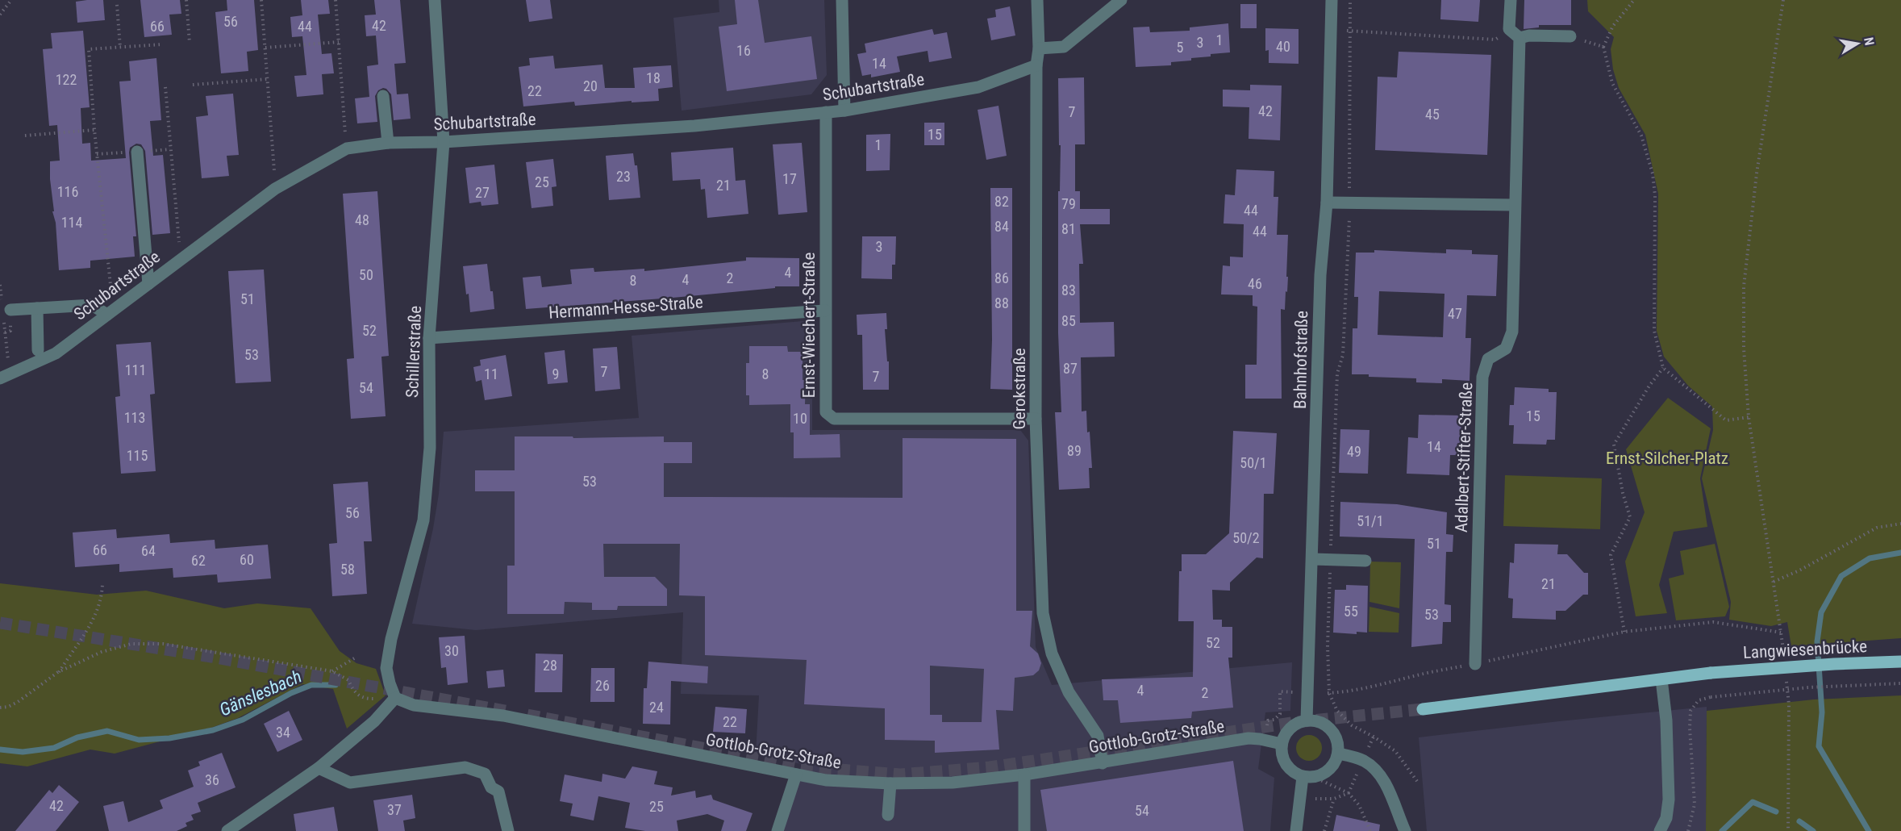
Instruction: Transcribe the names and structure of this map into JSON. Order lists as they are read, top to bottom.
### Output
{
  "streets": {
    "main road": ["Langwiesenbrücke"],
    "street": [
      "Schubartstraße",
      "Hermann-Hesse-Straße",
      "Ernst-Wiechert-Straße",
      "Schillerstraße",
      "Bahnhofstraße",
      "Gerokstraße",
      "Adalbert-Stifter-Straße",
      "Gottlob-Grotz-Straße"
    ]
  },
  "crossings": [
    ["Schubartstraße", "Ernst-Wiechert-Straße"],
    ["Schubartstraße", "Schillerstraße"],
    ["Schubartstraße", "Gerokstraße"],
    ["Hermann-Hesse-Straße", "Ernst-Wiechert-Straße"],
    ["Hermann-Hesse-Straße", "Schillerstraße"],
    ["Ernst-Wiechert-Straße", "Gerokstraße"],
    ["Schillerstraße", "Gottlob-Grotz-Straße"],
    ["Bahnhofstraße", "Gottlob-Grotz-Straße"],
    ["Gerokstraße", "Gottlob-Grotz-Straße"]
  ],
  "water": ["Gänslesbach"],
  "parks": ["Ernst-Silcher-Platz"],
  "house_numbers": [
    "56",
    "42",
    "66",
    "44",
    "1",
    "3",
    "40",
    "5",
    "16",
    "14",
    "18",
    "122",
    "20",
    "22",
    "42",
    "7",
    "45",
    "15",
    "1",
    "23",
    "17",
    "25",
    "21",
    "116",
    "27",
    "82",
    "79",
    "44",
    "48",
    "114",
    "84",
    "81",
    "44",
    "3",
    "4",
    "50",
    "2",
    "86",
    "4",
    "8",
    "46",
    "83",
    "51",
    "88",
    "47",
    "85",
    "52",
    "53",
    "87",
    "111",
    "7",
    "11",
    "9",
    "8",
    "7",
    "54",
    "15",
    "113",
    "10",
    "14",
    "89",
    "49",
    "115",
    "50/1",
    "53",
    "56",
    "51/1",
    "50/2",
    "51",
    "66",
    "64",
    "60",
    "62",
    "58",
    "21",
    "55",
    "53",
    "52",
    "30",
    "28",
    "26",
    "4",
    "2",
    "24",
    "22",
    "34",
    "36",
    "42",
    "25",
    "37",
    "54"
  ],
  "north": "right"
}
